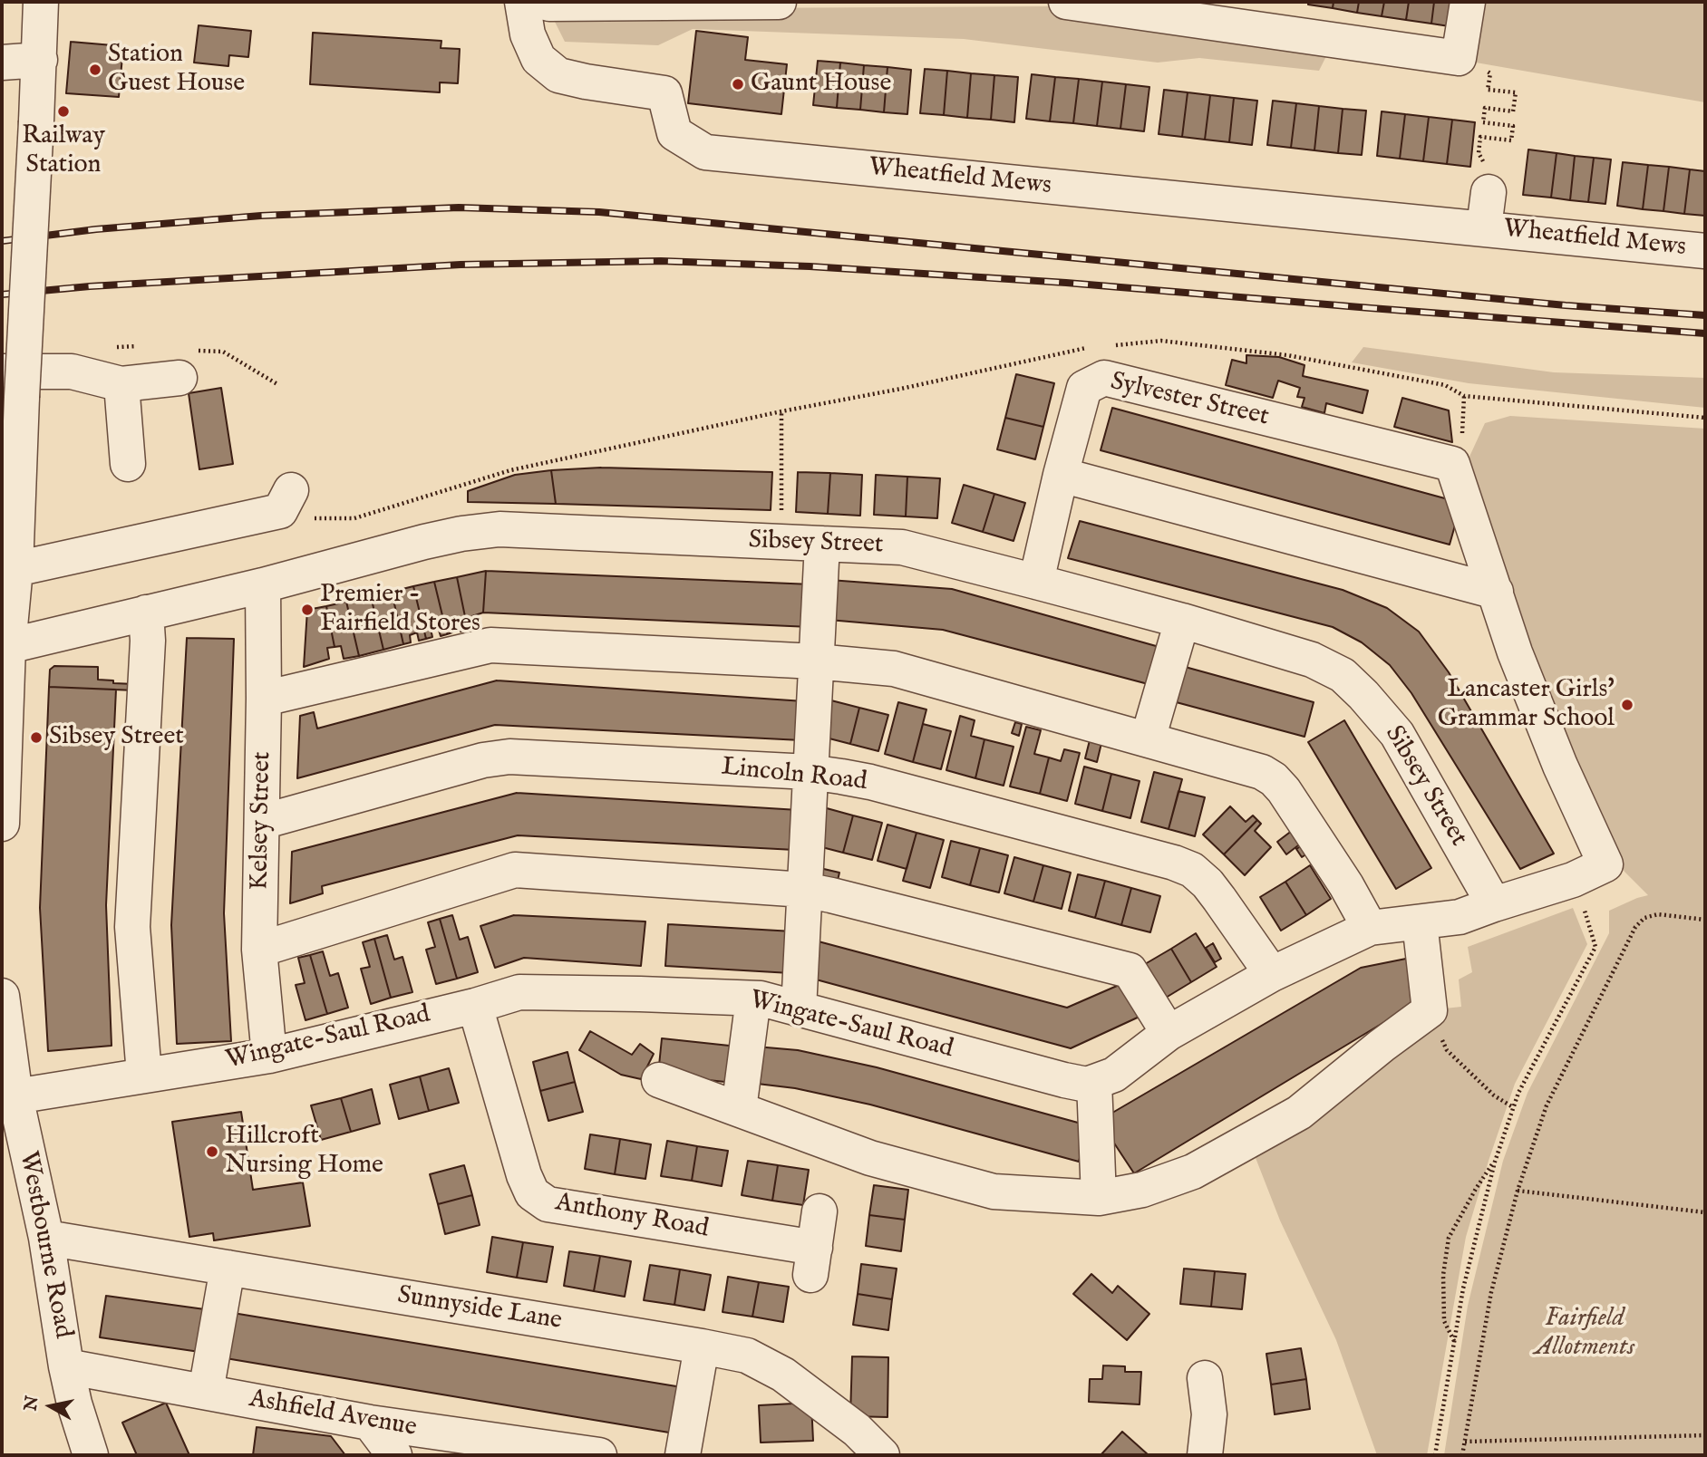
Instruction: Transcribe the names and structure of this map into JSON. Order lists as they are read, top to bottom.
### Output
{
  "streets": {
    "street": [
      "Wheatfield Mews",
      "Sylvester Street",
      "Sibsey Street",
      "Lincoln Road",
      "Kelsey Street",
      "Wingate-Saul Road",
      "Anthony Road",
      "Westbourne Road",
      "Sunnyside Lane",
      "Ashfield Avenue"
    ]
  },
  "crossings": [
    ["Sylvester Street", "Sibsey Street"],
    ["Sylvester Street", "Wingate-Saul Road"],
    ["Sibsey Street", "Kelsey Street"],
    ["Sibsey Street", "Wingate-Saul Road"],
    ["Lincoln Road", "Kelsey Street"],
    ["Lincoln Road", "Wingate-Saul Road"],
    ["Kelsey Street", "Wingate-Saul Road"],
    ["Wingate-Saul Road", "Anthony Road"],
    ["Wingate-Saul Road", "Westbourne Road"],
    ["Westbourne Road", "Sunnyside Lane"],
    ["Westbourne Road", "Ashfield Avenue"]
  ],
  "parks": ["Fairfield Allotments"],
  "places": [
    "Station Guest House",
    "Gaunt House",
    "Railway Station",
    "Premier - Fairfield Stores",
    "Lancaster Girls' Grammar School",
    "Sibsey Street",
    "Hillcroft Nursing Home"
  ],
  "north": "left"
}
